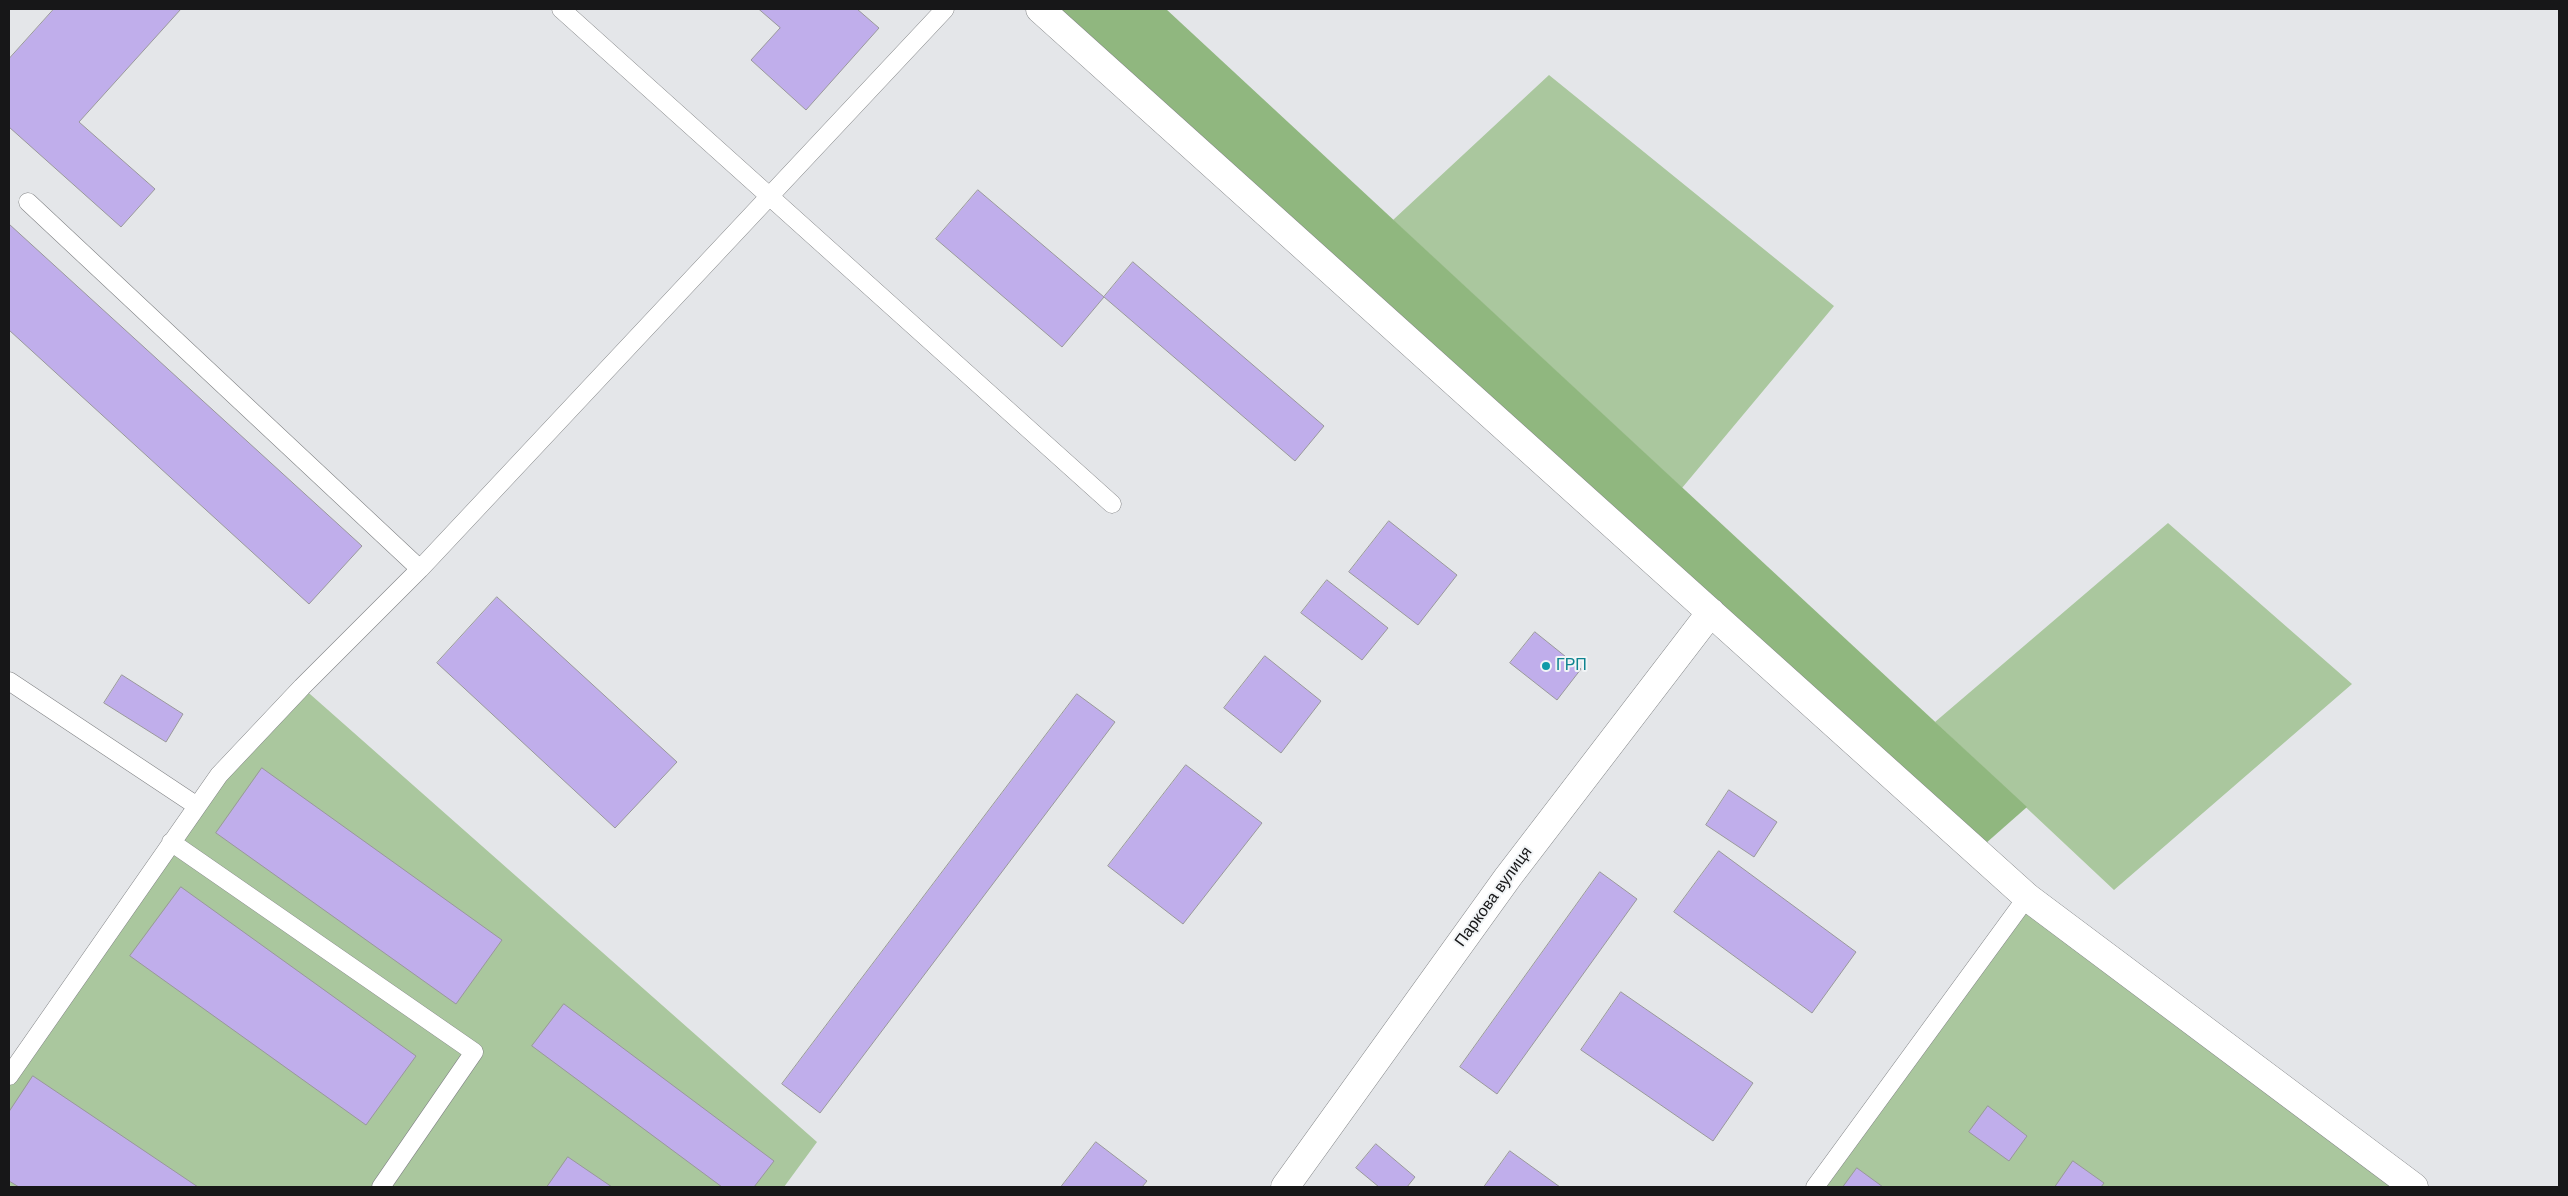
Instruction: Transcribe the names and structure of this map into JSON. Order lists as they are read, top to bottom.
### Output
{
  "streets": {
    "street": ["Паркова вулиця"]
  },
  "places": ["ГРП"]
}
